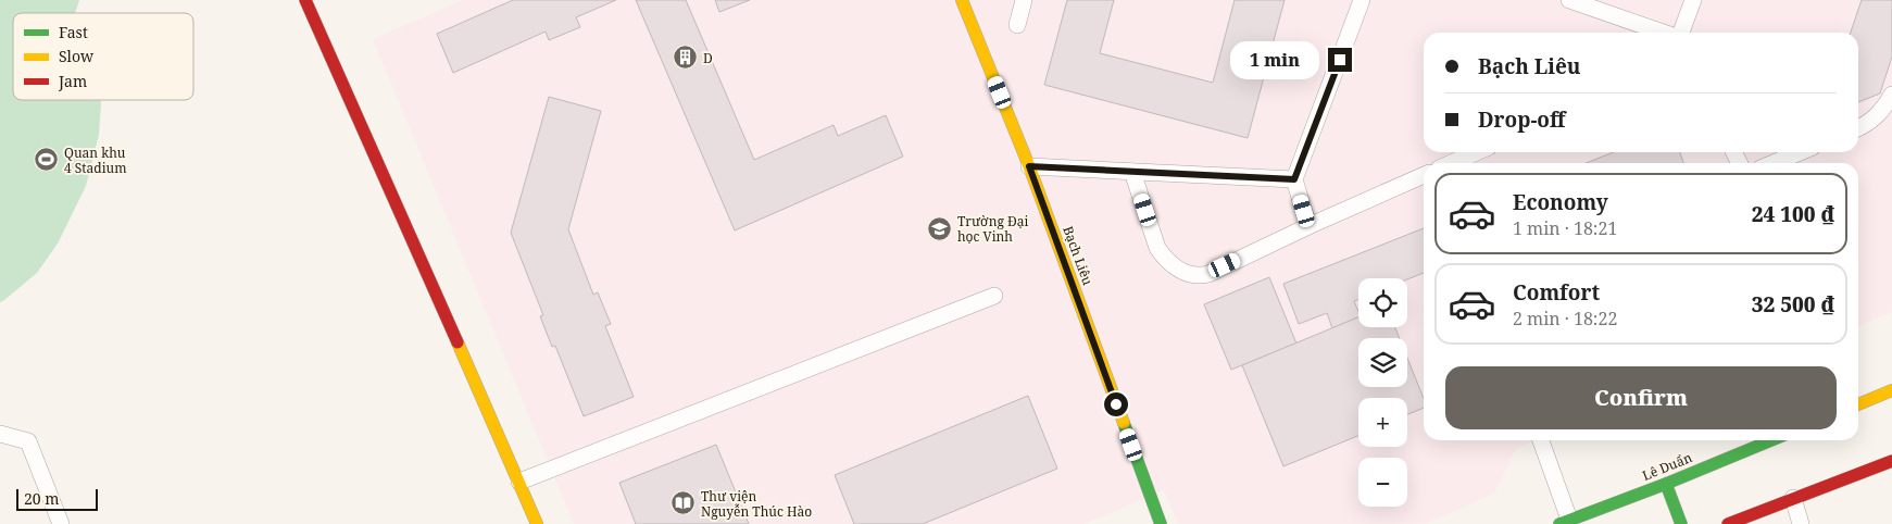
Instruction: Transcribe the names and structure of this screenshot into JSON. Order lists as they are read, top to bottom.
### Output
{
  "streets": {
    "street": ["Bạch Liêu", "Lê Duẩn"]
  },
  "places": {
    "building": ["D"],
    "sports": ["Quan khu 4 Stadium"],
    "school or university": ["Trường Đại học Vinh"],
    "library": ["Thư viện Nguyễn Thúc Hào"]
  },
  "legend": ["Fast", "Slow", "Jam"],
  "scale_bar": "20 m",
  "page": {
    "banner": ["Bạch Liêu", "Drop-off"],
    "bubble": "1 min",
    "list": [
      {
        "name": "Economy",
        "note": "1 min · 18:21",
        "value": "24 100 ₫"
      },
      {
        "name": "Comfort",
        "note": "2 min · 18:22",
        "value": "32 500 ₫"
      }
    ],
    "map_buttons": ["+", "−"],
    "buttons": "Confirm",
    "scale": "20 m"
  }
}
